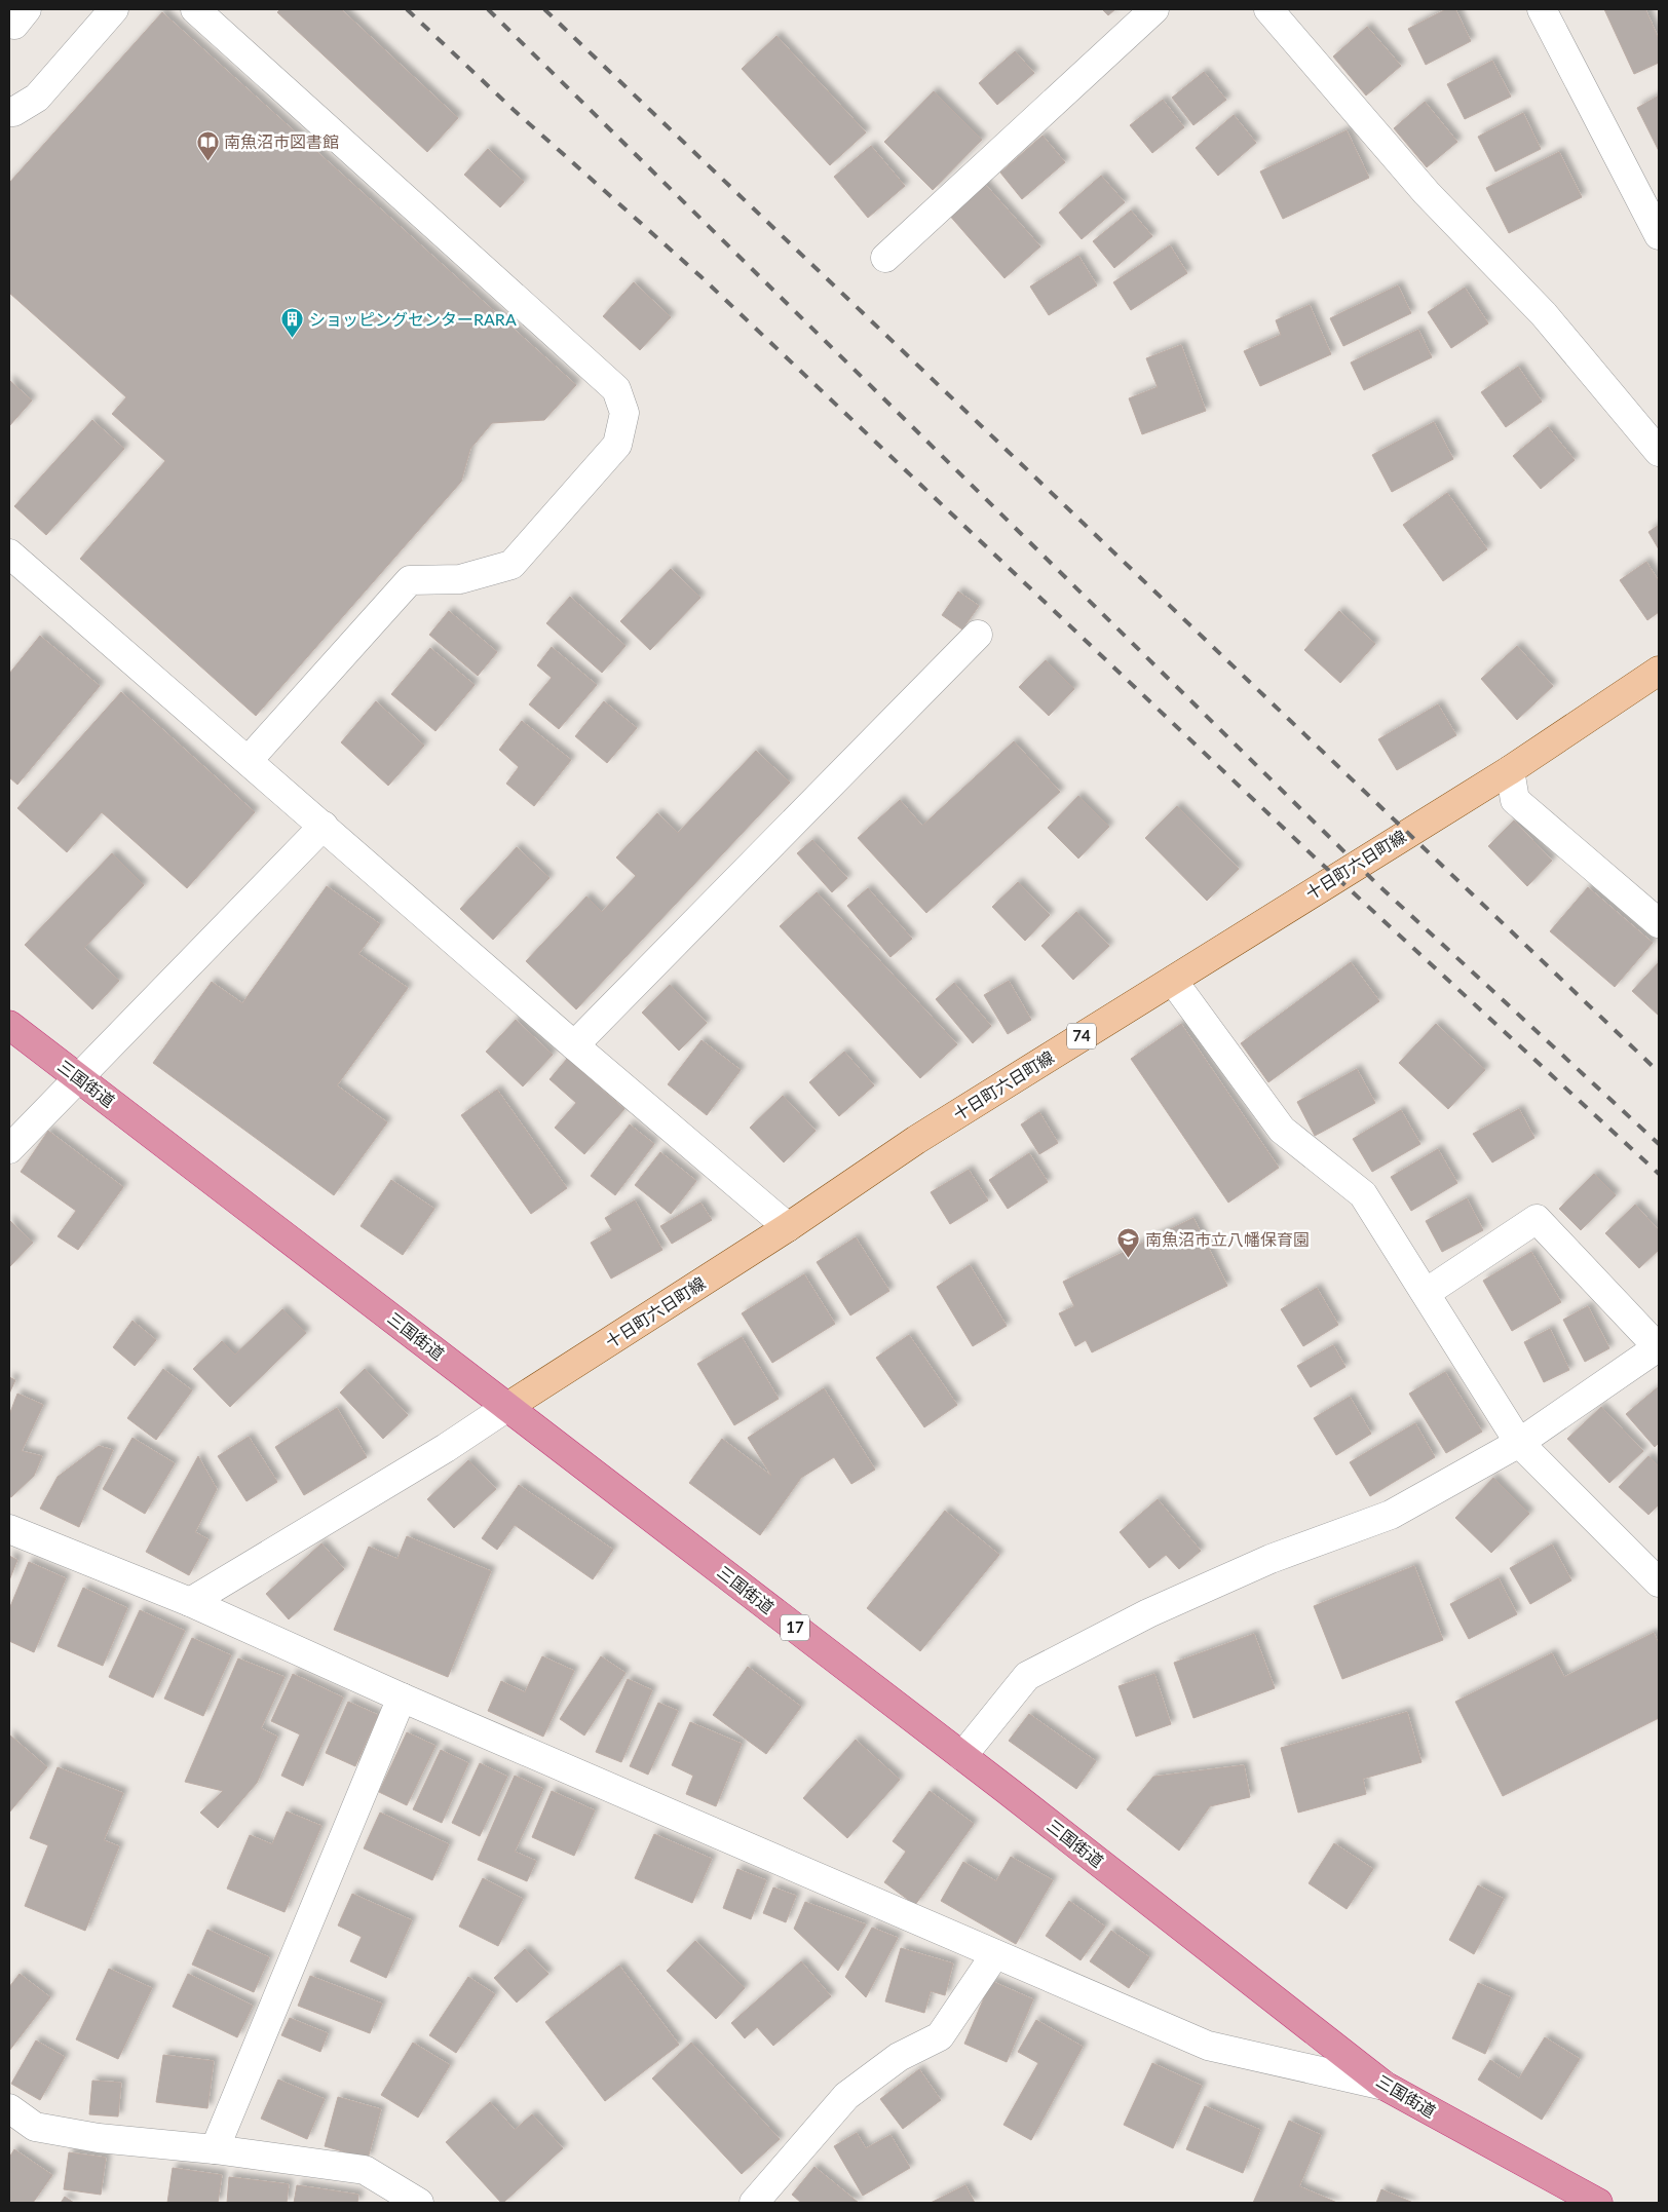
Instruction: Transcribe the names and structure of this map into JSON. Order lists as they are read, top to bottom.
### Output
{
  "streets": {
    "highway": ["三国街道", "17"],
    "main road": ["十日町六日町線", "74"]
  },
  "crossings": [
    ["十日町六日町線", "三国街道"]
  ],
  "places": {
    "library": ["南魚沼市図書館"],
    "building": ["ショッピングセンターRARA"],
    "school or university": ["南魚沼市立八幡保育園"]
  }
}
